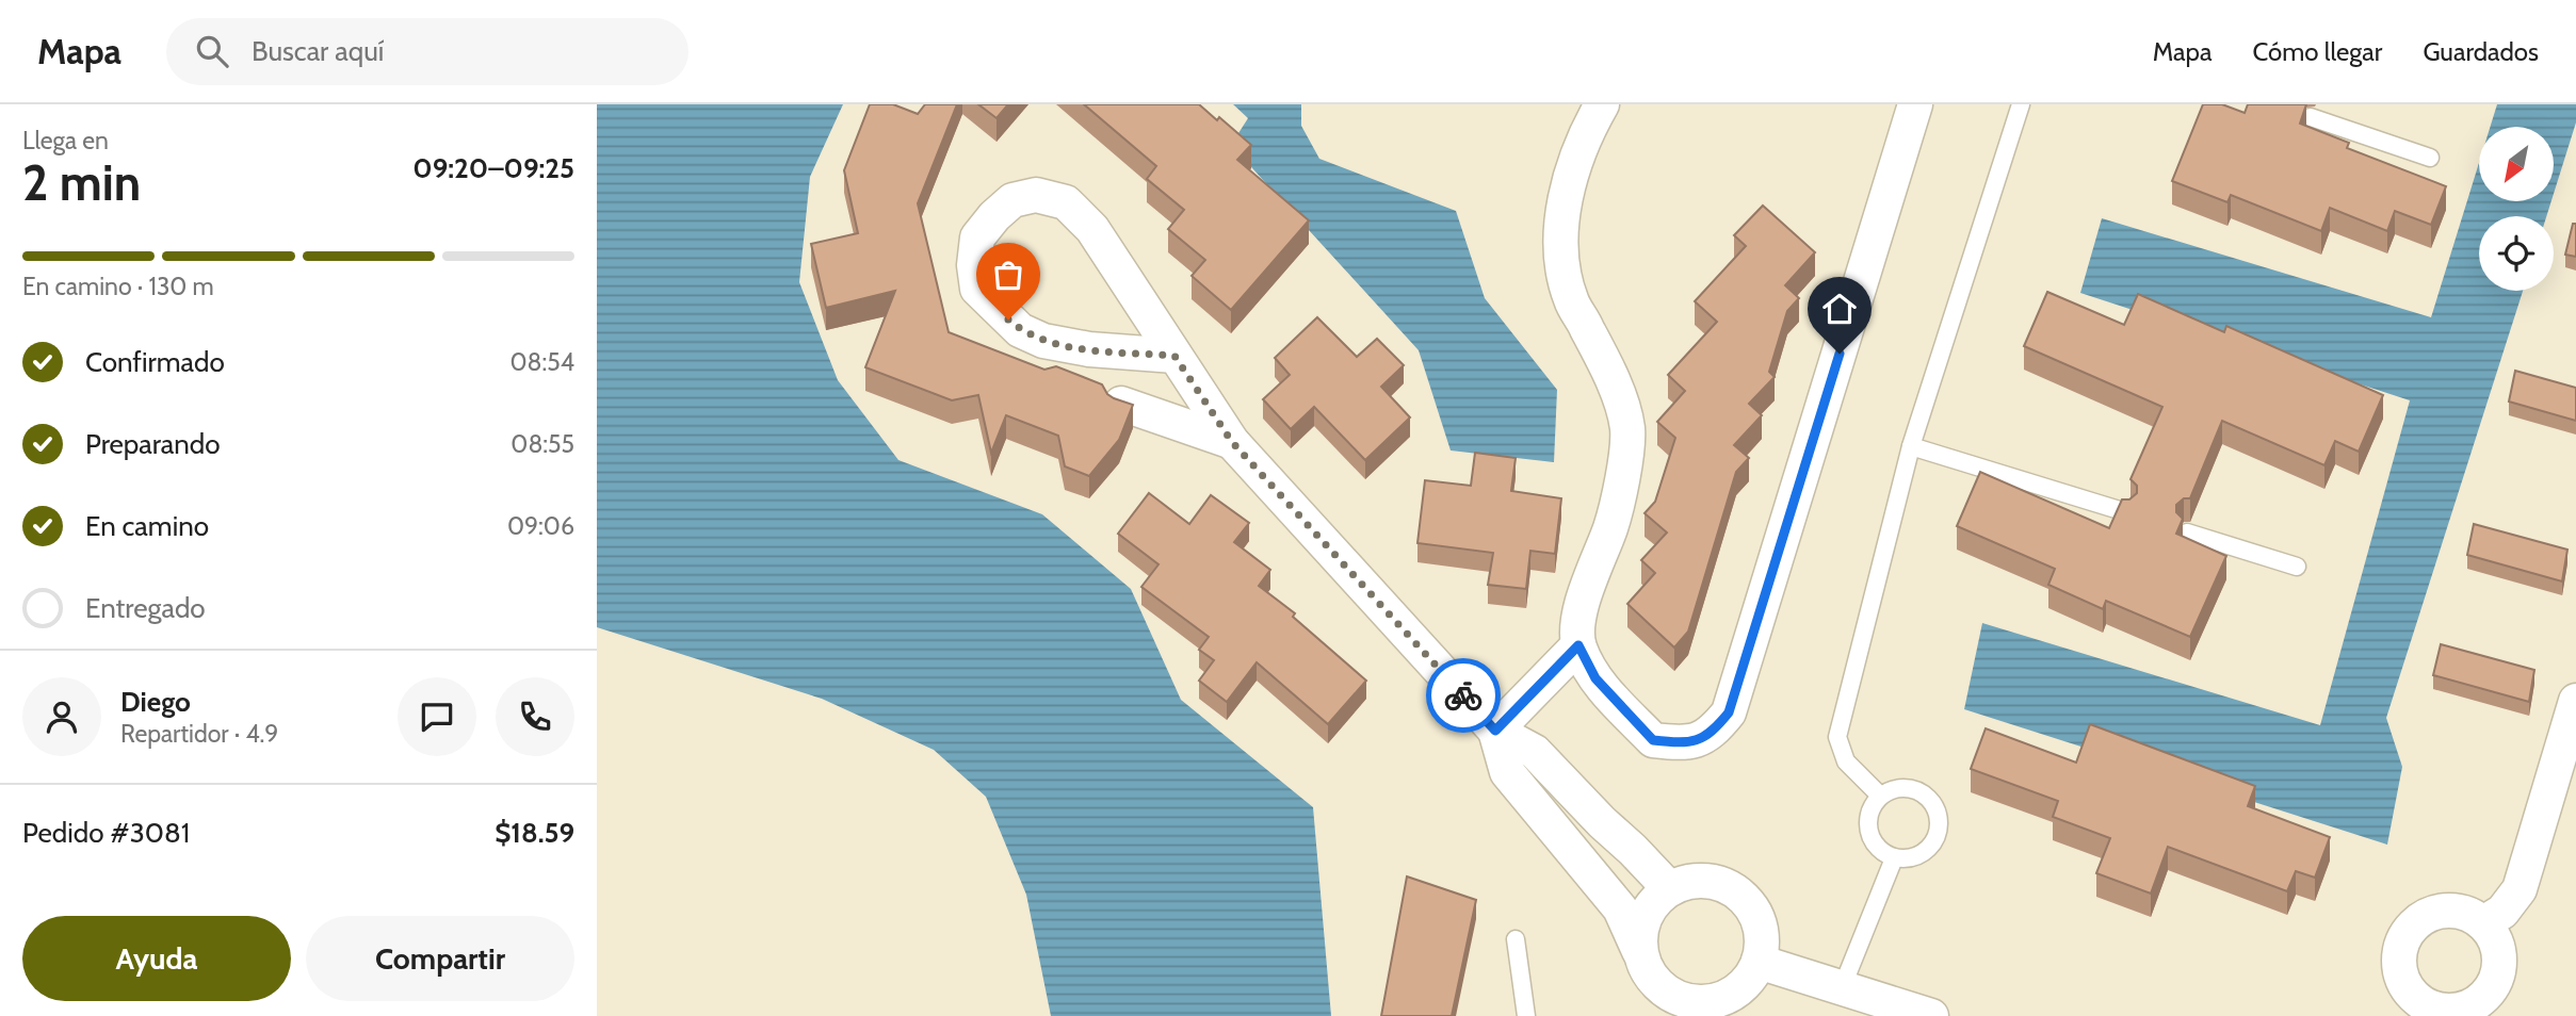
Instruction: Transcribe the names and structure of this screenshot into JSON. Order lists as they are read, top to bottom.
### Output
{
  "north": "bottom left",
  "page": {
    "header": "Mapa",
    "search": "Buscar aquí",
    "nav": ["Mapa", "Cómo llegar", "Guardados"],
    "heading": ["2 min", "Llega en", "09:20–09:25"],
    "panel": [
      "Diego",
      "Repartidor · 4.9",
      "Pedido #3081",
      "$18.59"
    ],
    "bar": "En camino · 130 m",
    "list": [
      ["Confirmado", "08:54"],
      ["Preparando", "08:55"],
      ["En camino", "09:06"],
      "Entregado"
    ],
    "buttons": ["Ayuda", "Compartir"]
  }
}
